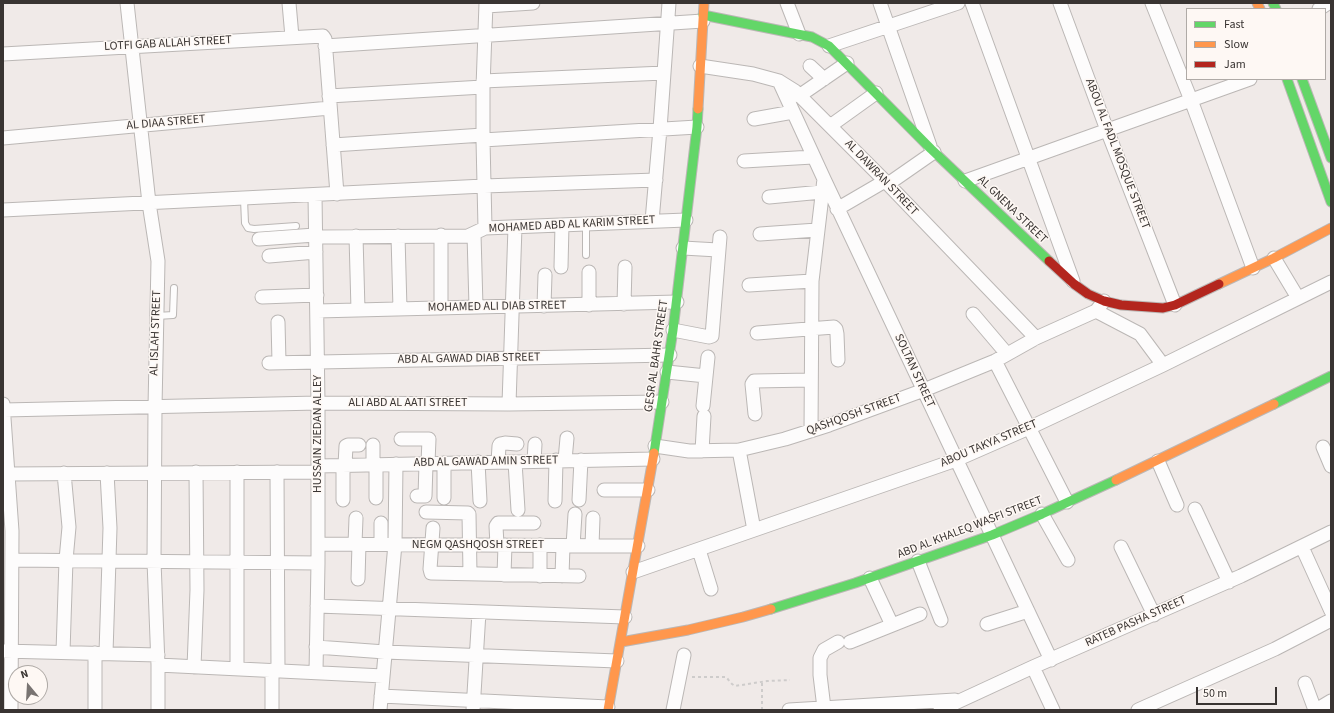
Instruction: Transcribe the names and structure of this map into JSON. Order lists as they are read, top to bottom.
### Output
{
  "streets": {
    "street": [
      "LOTFI GAB ALLAH STREET",
      "AL DIAA STREET",
      "ABOU AL FADL MOSQUE STREET",
      "AL DAWRAN STREET",
      "AL GNENA STREET",
      "MOHAMED ABD AL KARIM STREET",
      "MOHAMED ALI DIAB STREET",
      "AL ISLAH STREET",
      "GESR AL BAHR STREET",
      "ABD AL GAWAD DIAB STREET",
      "SOLTAN STREET",
      "ALI ABD AL AATI STREET",
      "QASHQOSH STREET",
      "HUSSAIN ZIEDAN ALLEY",
      "ABOU TAKYA STREET",
      "ABD AL GAWAD AMIN STREET",
      "ABD AL KHALEQ WASFI STREET",
      "NEGM QASHQOSH STREET",
      "RATEB PASHA STREET"
    ]
  },
  "crossings": [
    ["LOTFI GAB ALLAH STREET", "AL ISLAH STREET"],
    ["AL DIAA STREET", "AL ISLAH STREET"],
    ["ABOU AL FADL MOSQUE STREET", "AL GNENA STREET"],
    ["AL DAWRAN STREET", "GESR AL BAHR STREET"],
    ["AL DAWRAN STREET", "SOLTAN STREET"],
    ["AL DAWRAN STREET", "QASHQOSH STREET"],
    ["AL GNENA STREET", "GESR AL BAHR STREET"],
    ["AL GNENA STREET", "QASHQOSH STREET"],
    ["MOHAMED ABD AL KARIM STREET", "GESR AL BAHR STREET"],
    ["MOHAMED ABD AL KARIM STREET", "HUSSAIN ZIEDAN ALLEY"],
    ["MOHAMED ALI DIAB STREET", "GESR AL BAHR STREET"],
    ["MOHAMED ALI DIAB STREET", "HUSSAIN ZIEDAN ALLEY"],
    ["AL ISLAH STREET", "ALI ABD AL AATI STREET"],
    ["AL ISLAH STREET", "ABD AL GAWAD AMIN STREET"],
    ["GESR AL BAHR STREET", "ABD AL GAWAD DIAB STREET"],
    ["GESR AL BAHR STREET", "ALI ABD AL AATI STREET"],
    ["GESR AL BAHR STREET", "QASHQOSH STREET"],
    ["GESR AL BAHR STREET", "ABOU TAKYA STREET"],
    ["GESR AL BAHR STREET", "ABD AL GAWAD AMIN STREET"],
    ["GESR AL BAHR STREET", "ABD AL KHALEQ WASFI STREET"],
    ["GESR AL BAHR STREET", "NEGM QASHQOSH STREET"],
    ["ABD AL GAWAD DIAB STREET", "HUSSAIN ZIEDAN ALLEY"],
    ["SOLTAN STREET", "QASHQOSH STREET"],
    ["SOLTAN STREET", "ABOU TAKYA STREET"],
    ["SOLTAN STREET", "ABD AL KHALEQ WASFI STREET"],
    ["SOLTAN STREET", "RATEB PASHA STREET"],
    ["ALI ABD AL AATI STREET", "HUSSAIN ZIEDAN ALLEY"],
    ["QASHQOSH STREET", "ABD AL GAWAD AMIN STREET"],
    ["HUSSAIN ZIEDAN ALLEY", "ABD AL GAWAD AMIN STREET"],
    ["HUSSAIN ZIEDAN ALLEY", "NEGM QASHQOSH STREET"]
  ],
  "legend": ["Fast", "Slow", "Jam"],
  "scale_bar": "50 m",
  "north": "top"
}
